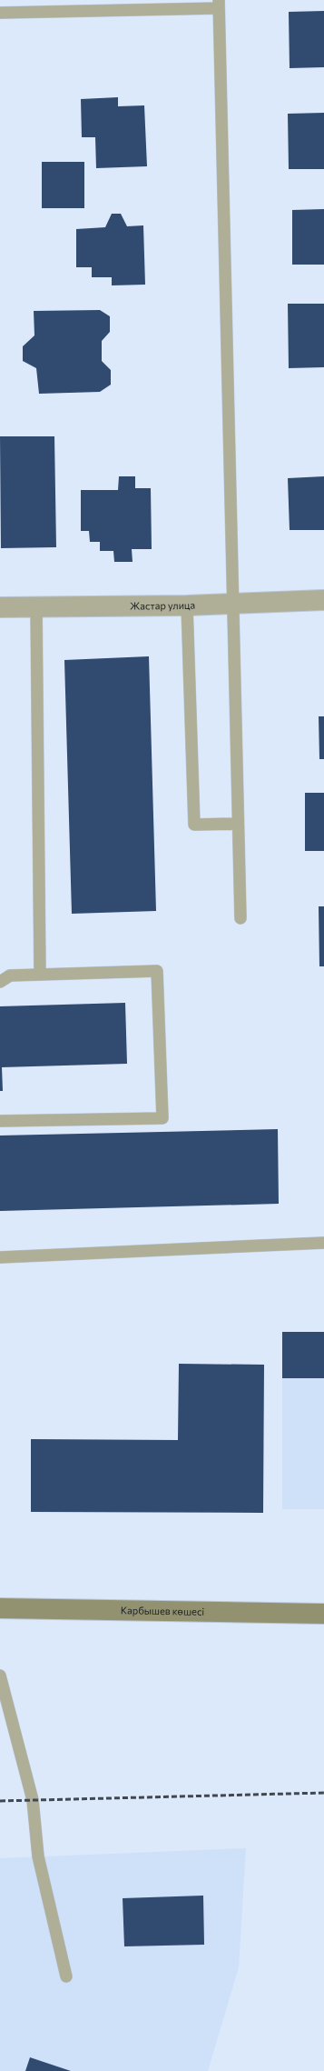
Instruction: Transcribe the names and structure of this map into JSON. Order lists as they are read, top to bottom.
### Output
{
  "streets": {
    "main road": ["Карбышев көшесі"],
    "street": ["Жастар улица"]
  }
}
